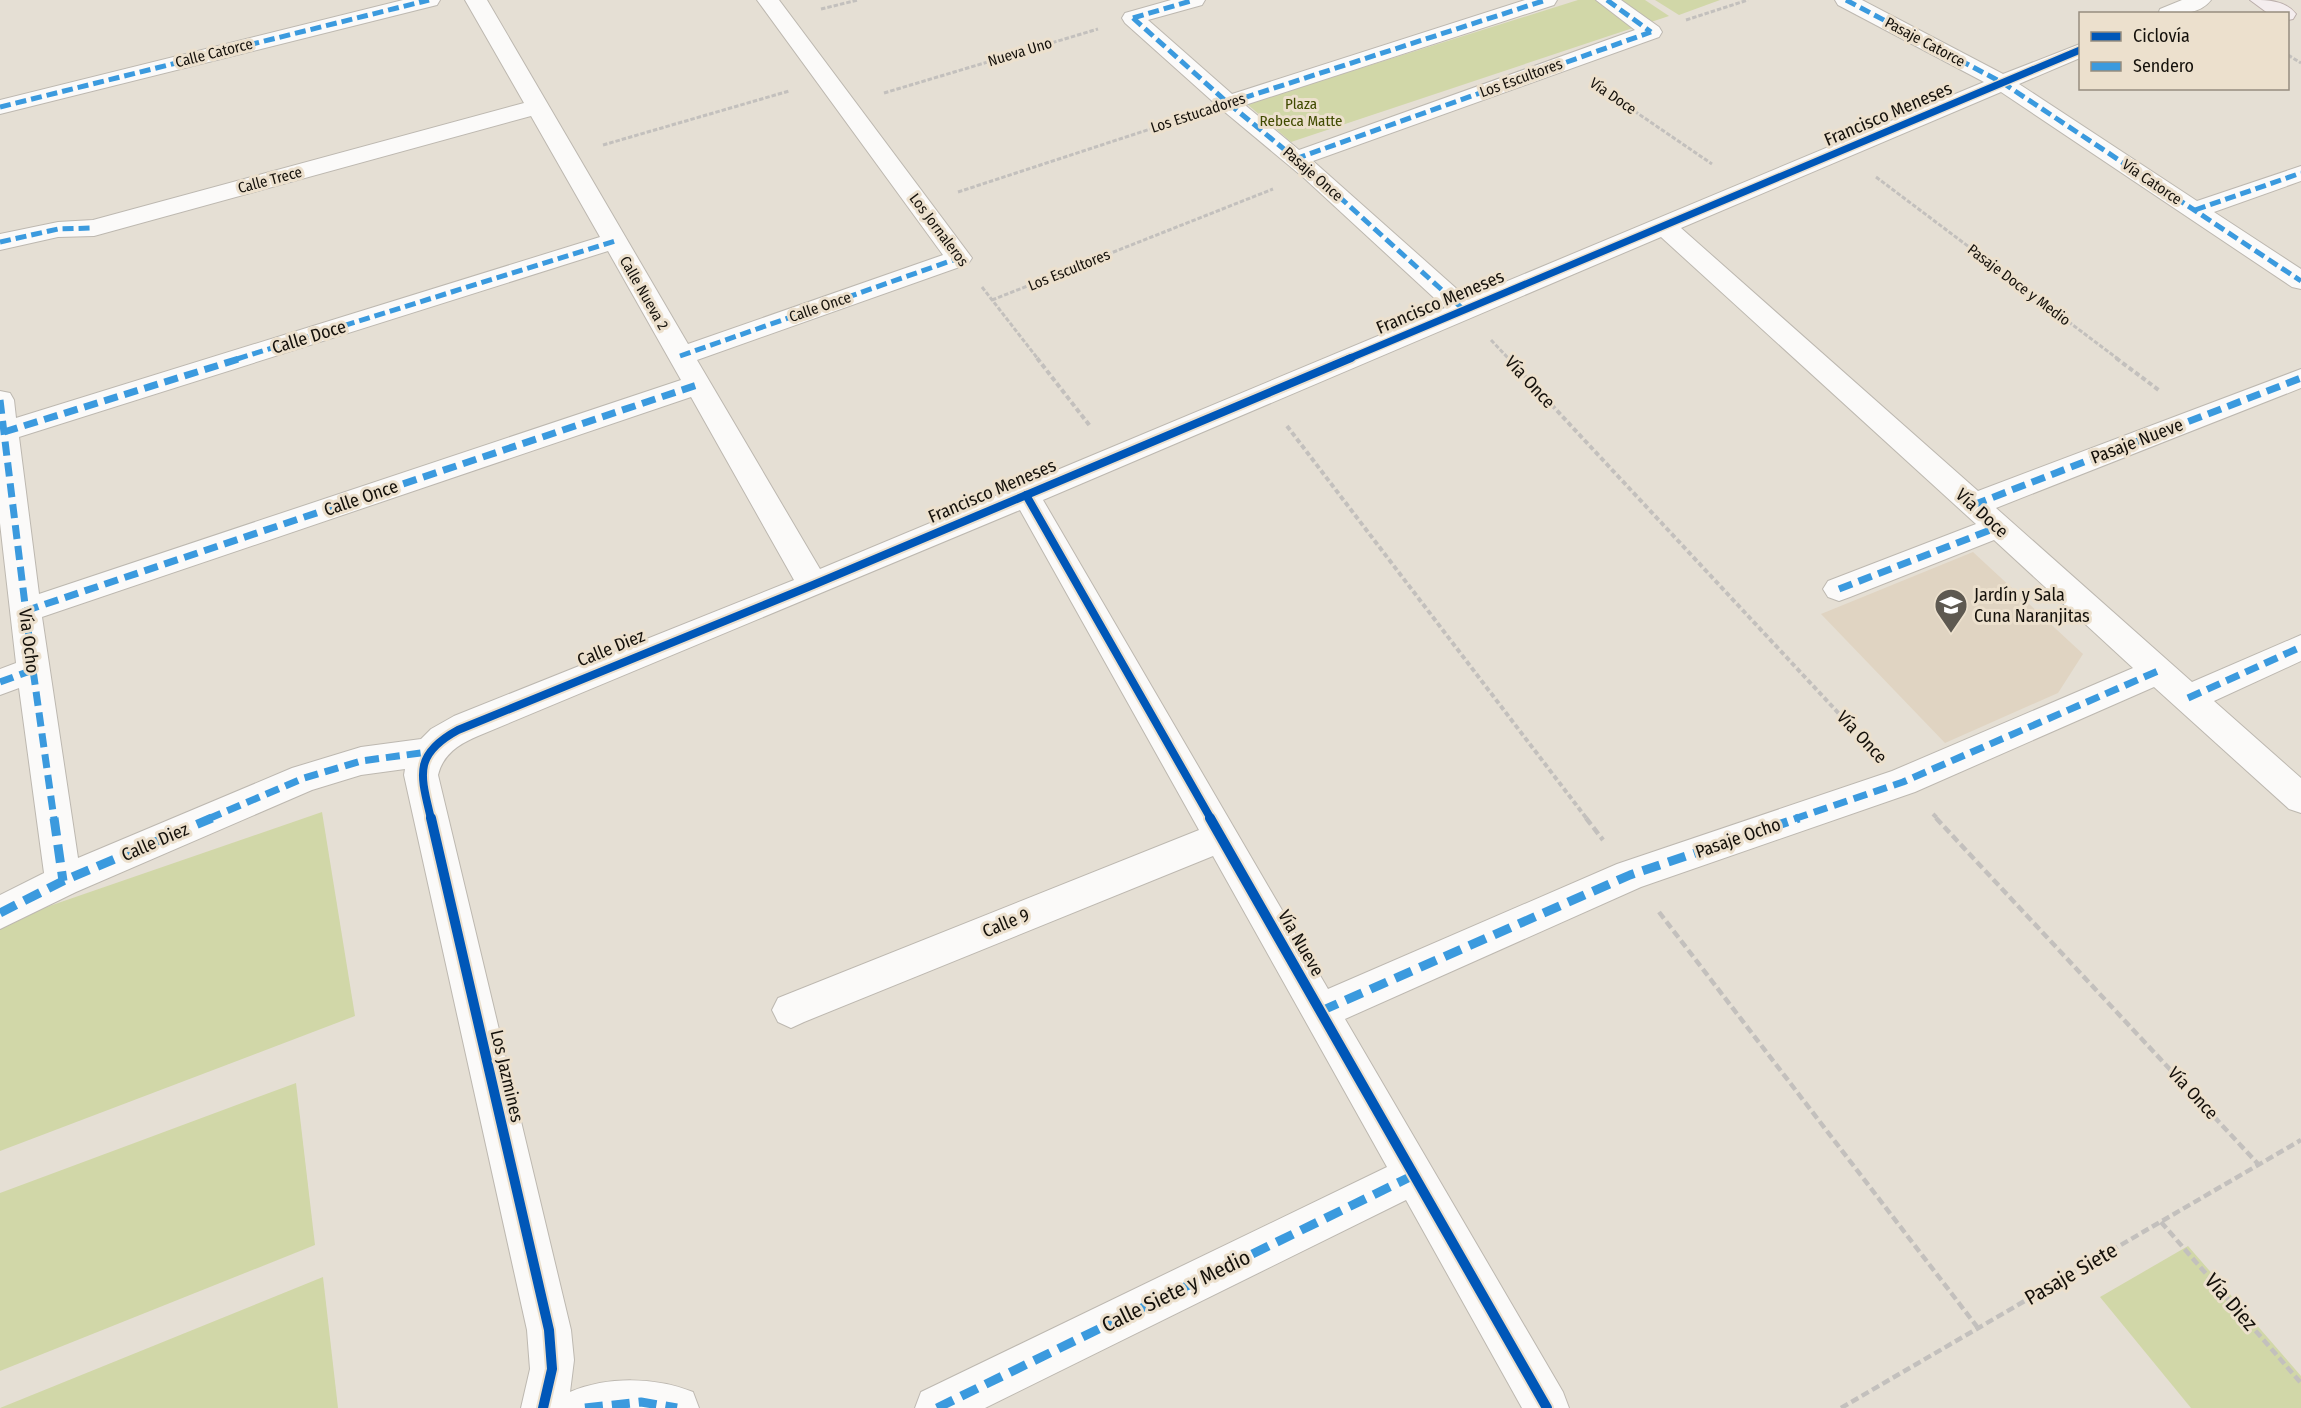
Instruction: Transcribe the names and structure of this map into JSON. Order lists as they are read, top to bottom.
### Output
{
  "streets": {
    "street": [
      "Pasaje Catorce",
      "Calle Catorce",
      "Los Escultores",
      "Vía Doce",
      "Los Estucadores",
      "Francisco Meneses",
      "Pasaje Once",
      "Calle Trece",
      "Vía Catorce",
      "Los Jornaleros",
      "Calle Nueva 2",
      "Calle Once",
      "Calle Doce",
      "Pasaje Nueve",
      "Vía Ocho",
      "Calle Diez",
      "Pasaje Ocho",
      "Calle 9",
      "Vía Nueve",
      "Los Jazmines",
      "Calle Siete y Medio"
    ],
    "path": [
      "Nueva Uno",
      "Pasaje Doce y Medio",
      "Vía Once",
      "Pasaje Siete",
      "Vía Diez"
    ]
  },
  "crossings": [
    ["Pasaje Catorce", "Francisco Meneses"],
    ["Pasaje Catorce", "Vía Catorce"],
    ["Nueva Uno", "Pasaje Once"],
    ["Nueva Uno", "Los Jornaleros"],
    ["Los Escultores", "Vía Doce"],
    ["Los Escultores", "Pasaje Once"],
    ["Los Escultores", "Los Jornaleros"],
    ["Vía Doce", "Francisco Meneses"],
    ["Vía Doce", "Pasaje Nueve"],
    ["Vía Doce", "Pasaje Ocho"],
    ["Los Estucadores", "Pasaje Once"],
    ["Los Estucadores", "Los Jornaleros"],
    ["Francisco Meneses", "Pasaje Once"],
    ["Francisco Meneses", "Vía Catorce"],
    ["Francisco Meneses", "Los Jornaleros"],
    ["Francisco Meneses", "Pasaje Doce y Medio"],
    ["Francisco Meneses", "Calle Nueva 2"],
    ["Francisco Meneses", "Vía Once"],
    ["Francisco Meneses", "Calle Diez"],
    ["Francisco Meneses", "Vía Nueve"],
    ["Pasaje Once", "Vía Once"],
    ["Calle Trece", "Calle Nueva 2"],
    ["Los Jornaleros", "Calle Once"],
    ["Pasaje Doce y Medio", "Pasaje Nueve"],
    ["Calle Nueva 2", "Calle Once"],
    ["Calle Nueva 2", "Calle Doce"],
    ["Calle Nueva 2", "Calle Diez"],
    ["Calle Once", "Vía Ocho"],
    ["Calle Doce", "Vía Ocho"],
    ["Vía Once", "Pasaje Ocho"],
    ["Vía Once", "Pasaje Siete"],
    ["Vía Ocho", "Calle Diez"],
    ["Calle Diez", "Los Jazmines"],
    ["Pasaje Ocho", "Vía Nueve"],
    ["Calle 9", "Vía Nueve"],
    ["Vía Nueve", "Calle Siete y Medio"],
    ["Pasaje Siete", "Vía Diez"]
  ],
  "parks": ["Plaza Rebeca Matte"],
  "places": {
    "school or university": ["Jardín y Sala Cuna Naranjitas"]
  },
  "legend": ["Ciclovía", "Sendero"]
}
